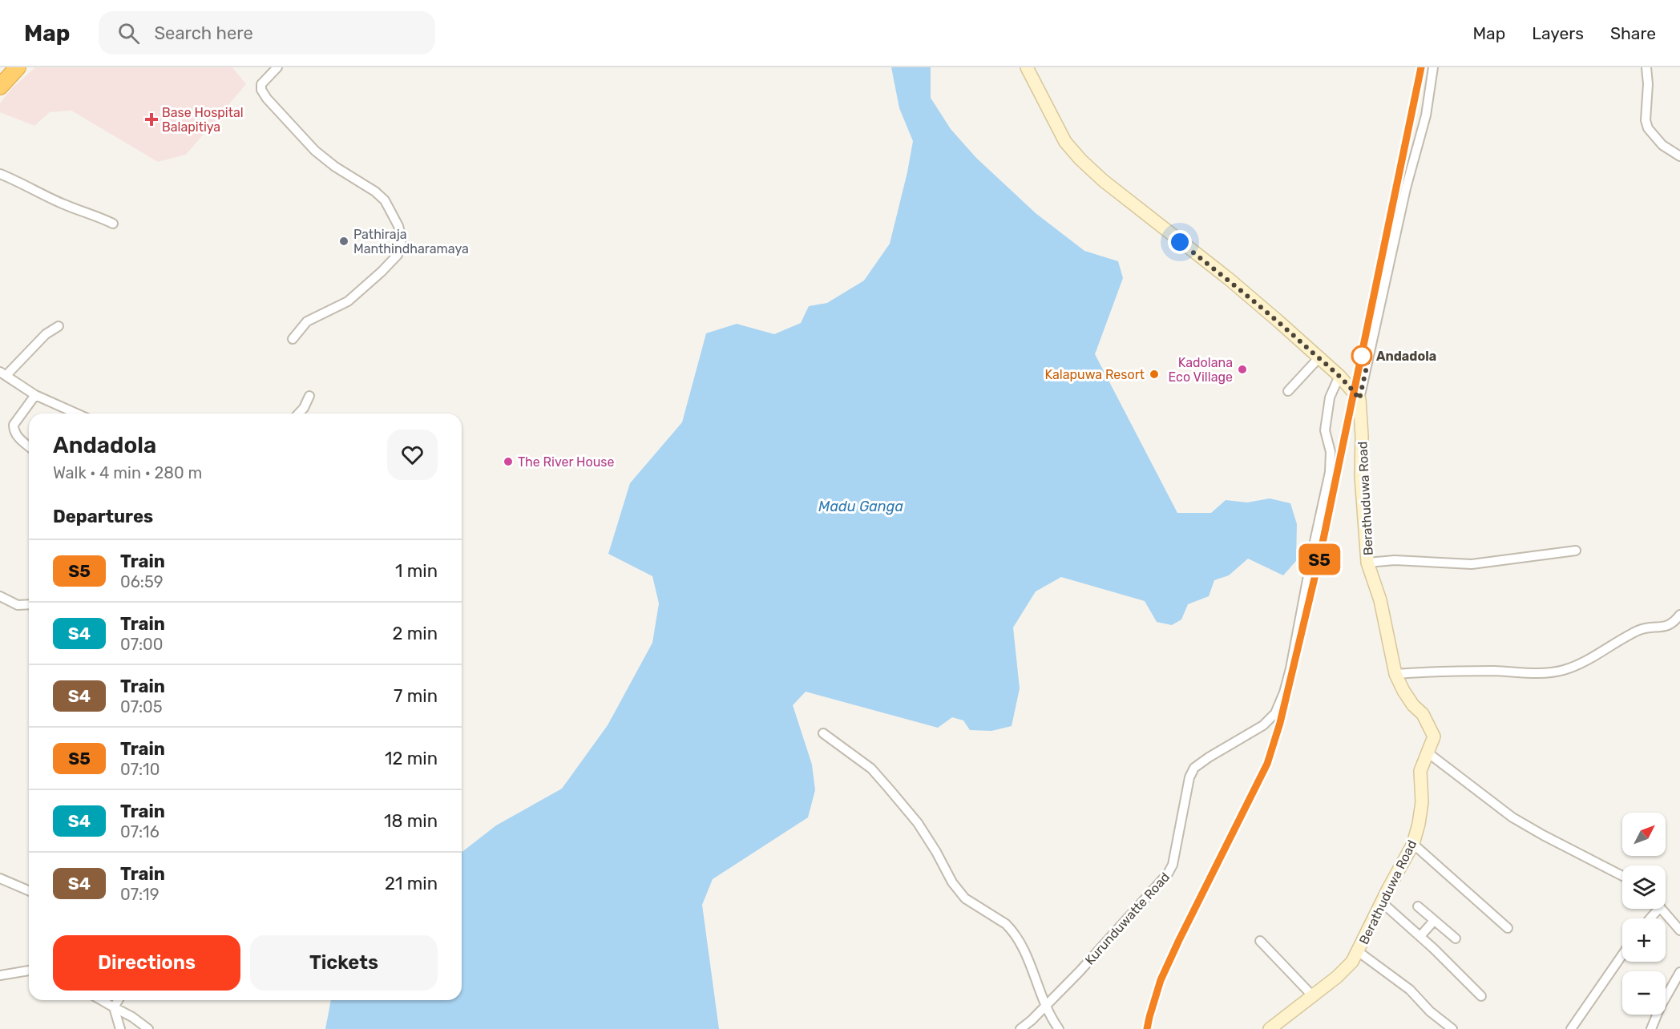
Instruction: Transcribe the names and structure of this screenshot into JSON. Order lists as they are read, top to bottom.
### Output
{
  "streets": {
    "street": ["Berathuduwa Road", "Kurunduwatte Road"]
  },
  "water": ["Madu Ganga"],
  "places": {
    "health": ["Base Hospital Balapitiya"],
    "other": [
      "Pathiraja Manthindharamaya",
      "Andadola",
      "Kadolana Eco Village",
      "Kalapuwa Resort",
      "The River House"
    ]
  },
  "north": "top right",
  "page": {
    "header": "Map",
    "search": "Search here",
    "nav": ["Map", "Layers", "Share"],
    "on_map": "S5",
    "heading": [
      ["Andadola", "Walk · 4 min · 280 m"],
      "Departures"
    ],
    "list": [
      {
        "mark": "S5",
        "name": "Train",
        "note": "06:59",
        "value": "1 min"
      },
      {
        "mark": "S4",
        "name": "Train",
        "note": "07:00",
        "value": "2 min"
      },
      {
        "mark": "S4",
        "name": "Train",
        "note": "07:05",
        "value": "7 min"
      },
      {
        "mark": "S5",
        "name": "Train",
        "note": "07:10",
        "value": "12 min"
      },
      {
        "mark": "S4",
        "name": "Train",
        "note": "07:16",
        "value": "18 min"
      },
      {
        "mark": "S4",
        "name": "Train",
        "note": "07:19",
        "value": "21 min"
      }
    ],
    "map_buttons": ["+", "−"],
    "buttons": ["Directions", "Tickets"]
  }
}
